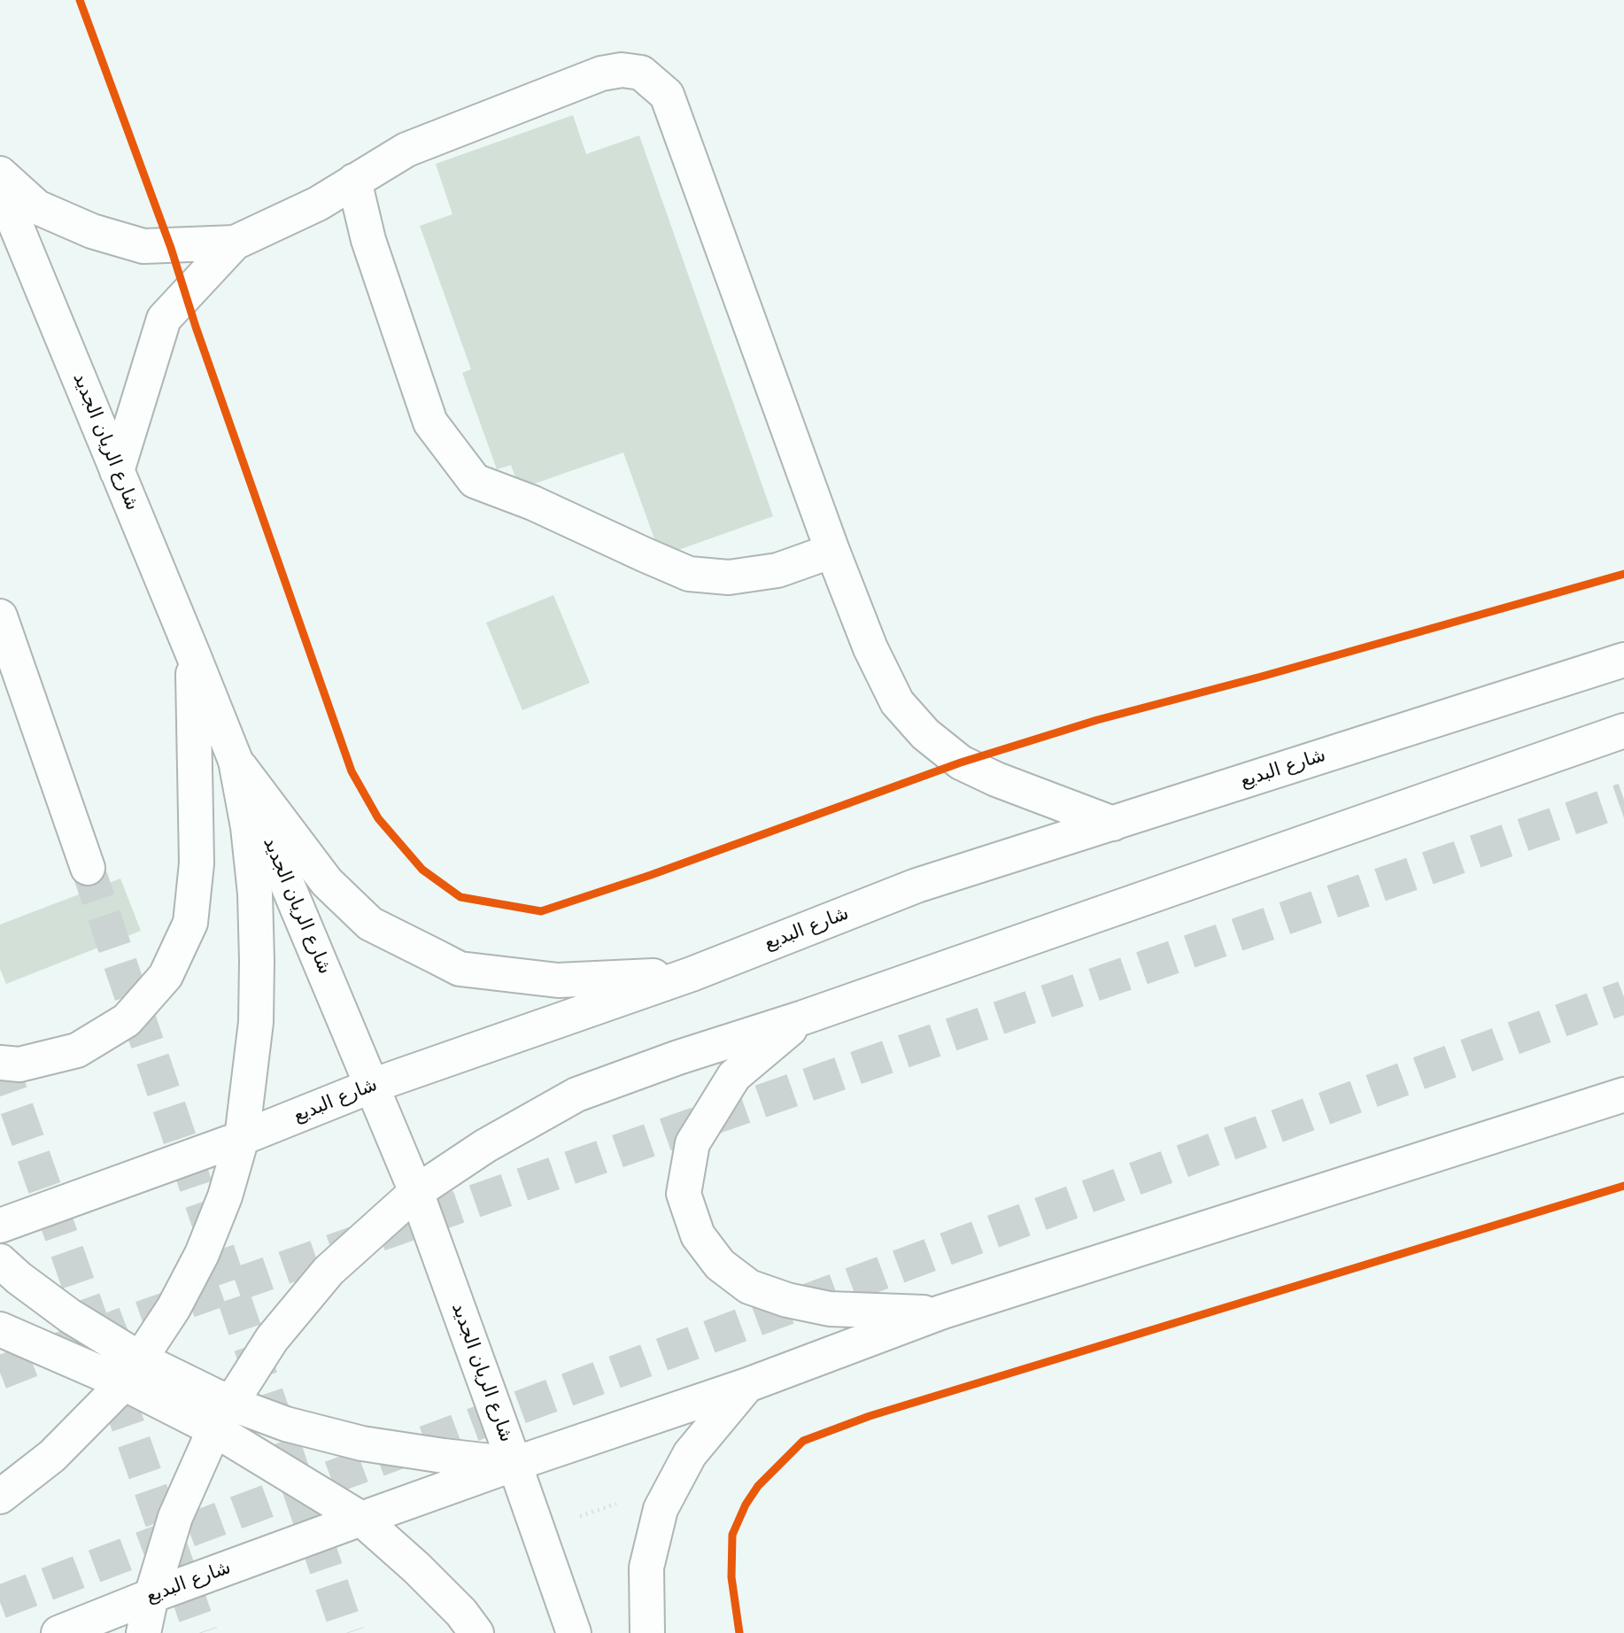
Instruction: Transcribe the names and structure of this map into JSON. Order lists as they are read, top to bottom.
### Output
{
  "streets": {
    "main road": ["شارع الريان الجديد", "شارع البديع"]
  },
  "crossings": [
    ["شارع الريان الجديد", "شارع البديع"]
  ]
}
